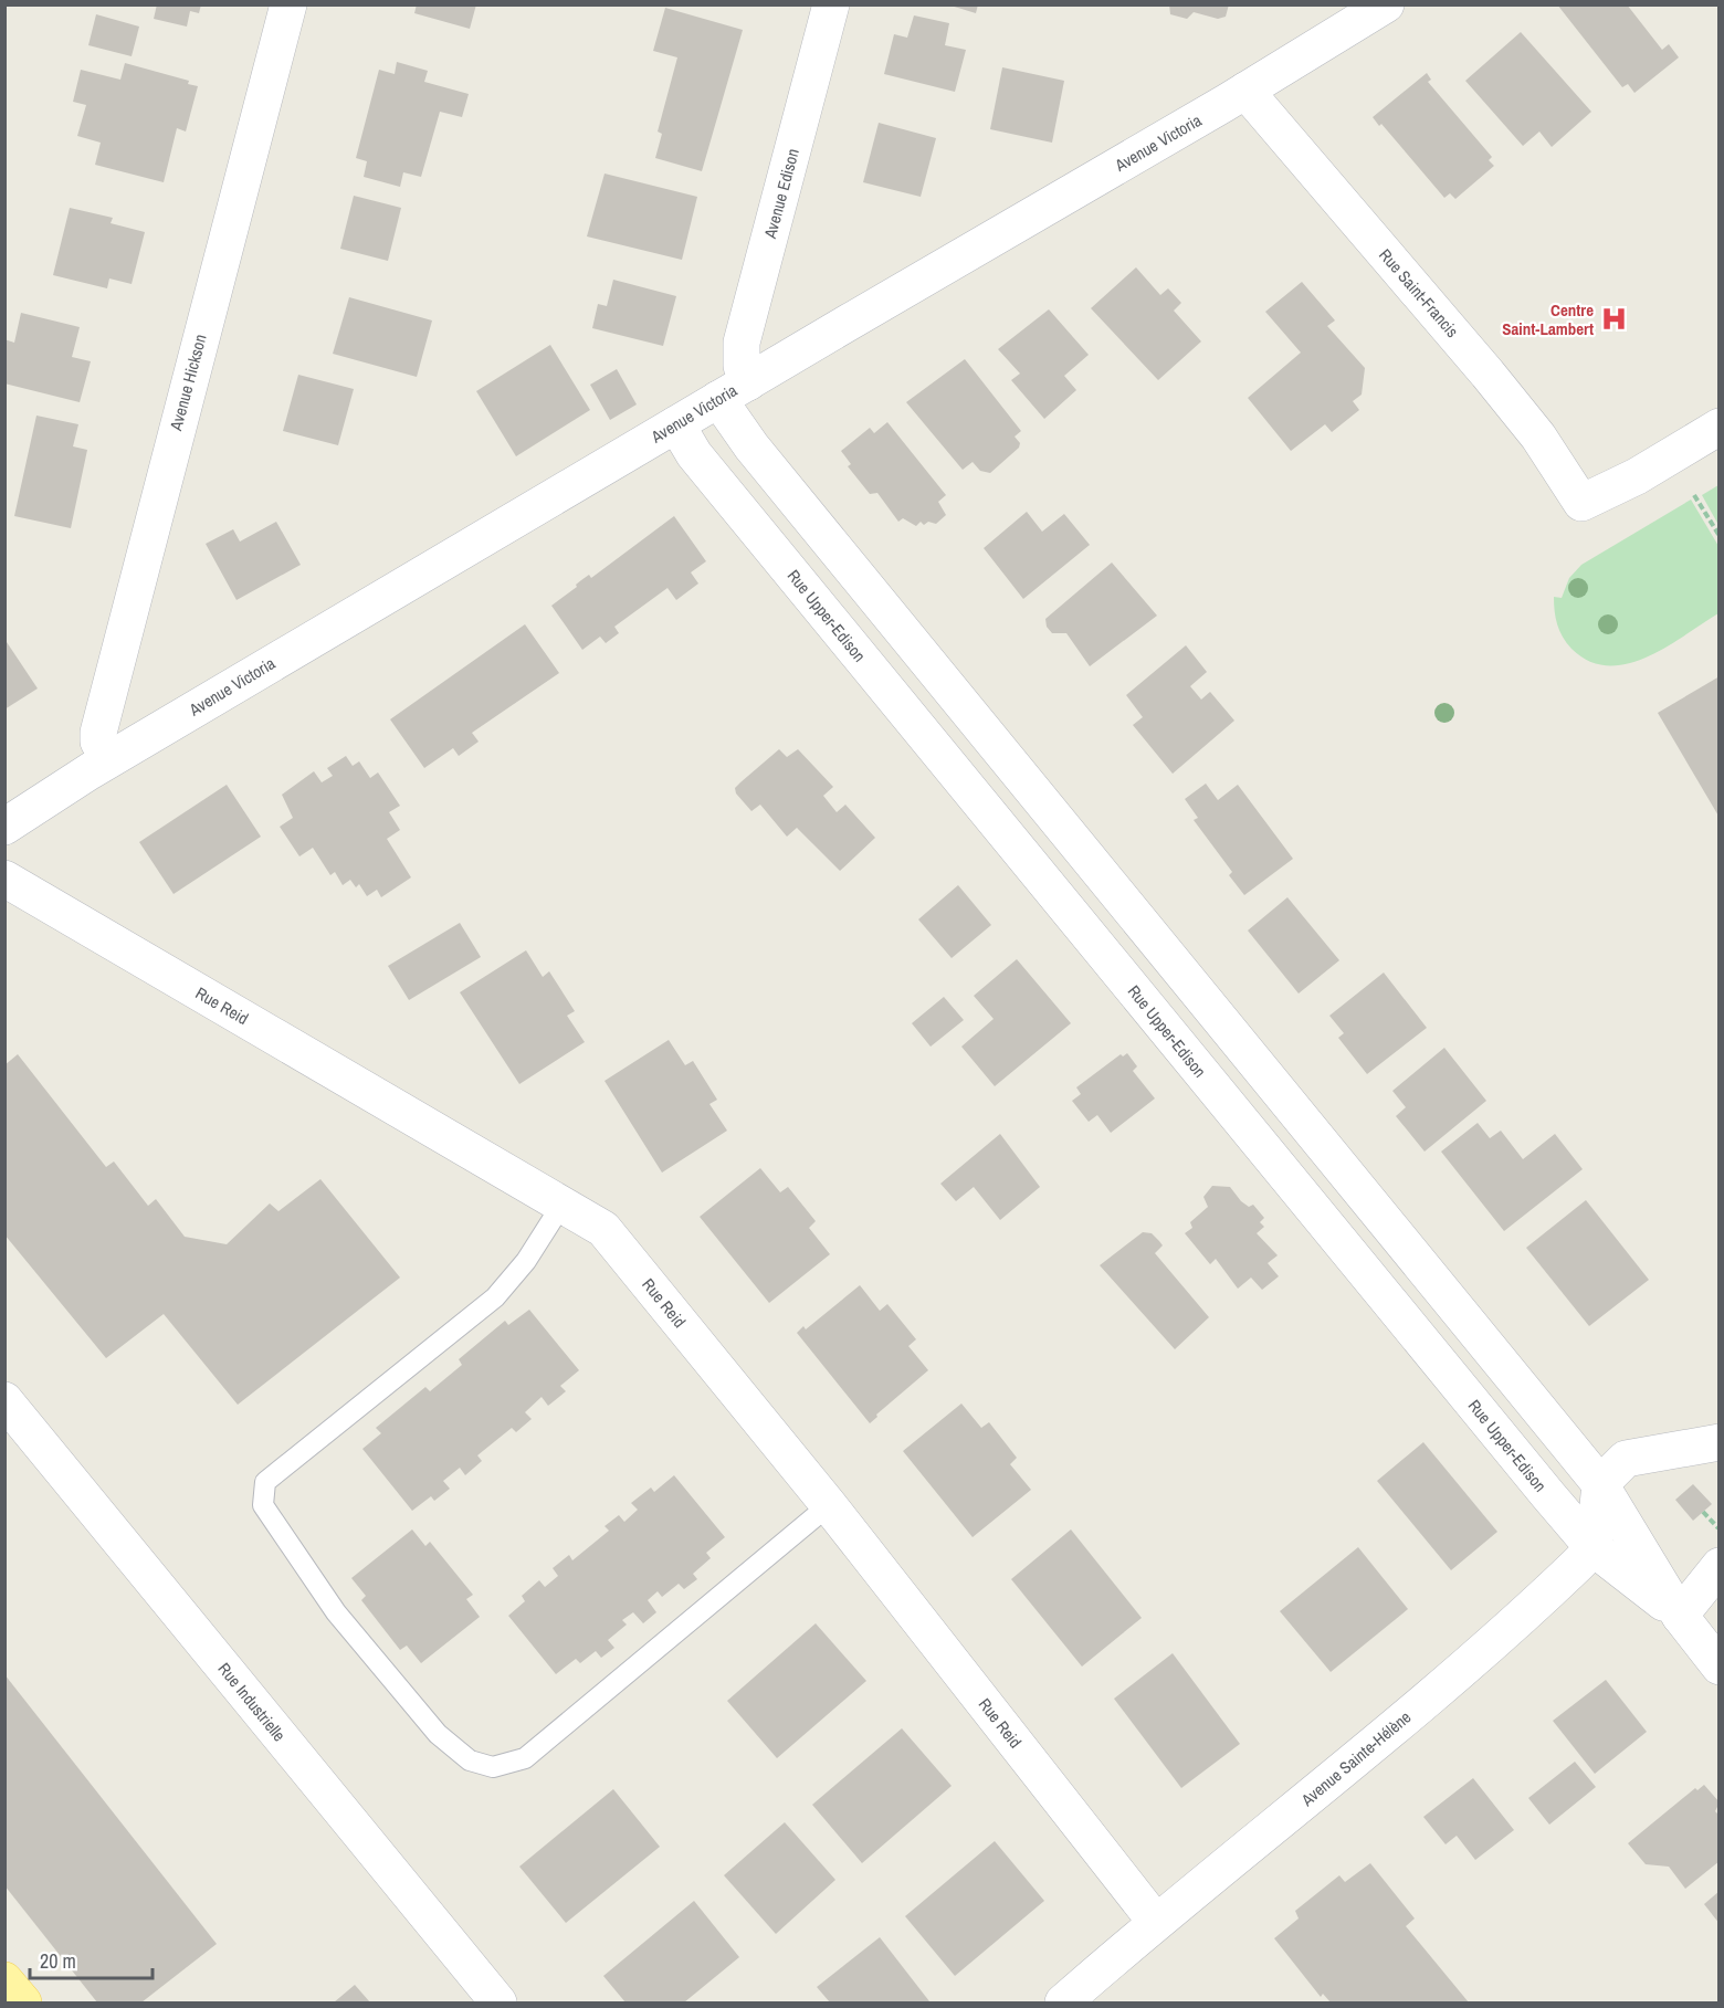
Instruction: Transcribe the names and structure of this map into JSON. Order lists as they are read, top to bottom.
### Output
{
  "streets": {
    "street": [
      "Avenue Victoria",
      "Avenue Edison",
      "Rue Saint-Francis",
      "Avenue Hickson",
      "Rue Upper-Edison",
      "Rue Reid",
      "Rue Industrielle",
      "Avenue Sainte-Hélène"
    ]
  },
  "crossings": [
    ["Avenue Victoria", "Avenue Edison"],
    ["Avenue Victoria", "Rue Saint-Francis"],
    ["Avenue Victoria", "Avenue Hickson"],
    ["Avenue Victoria", "Rue Upper-Edison"],
    ["Avenue Edison", "Rue Upper-Edison"],
    ["Rue Upper-Edison", "Avenue Sainte-Hélène"],
    ["Rue Reid", "Avenue Sainte-Hélène"]
  ],
  "places": {
    "hospital": ["Centre Saint-Lambert"]
  },
  "scale_bar": "20 m"
}
